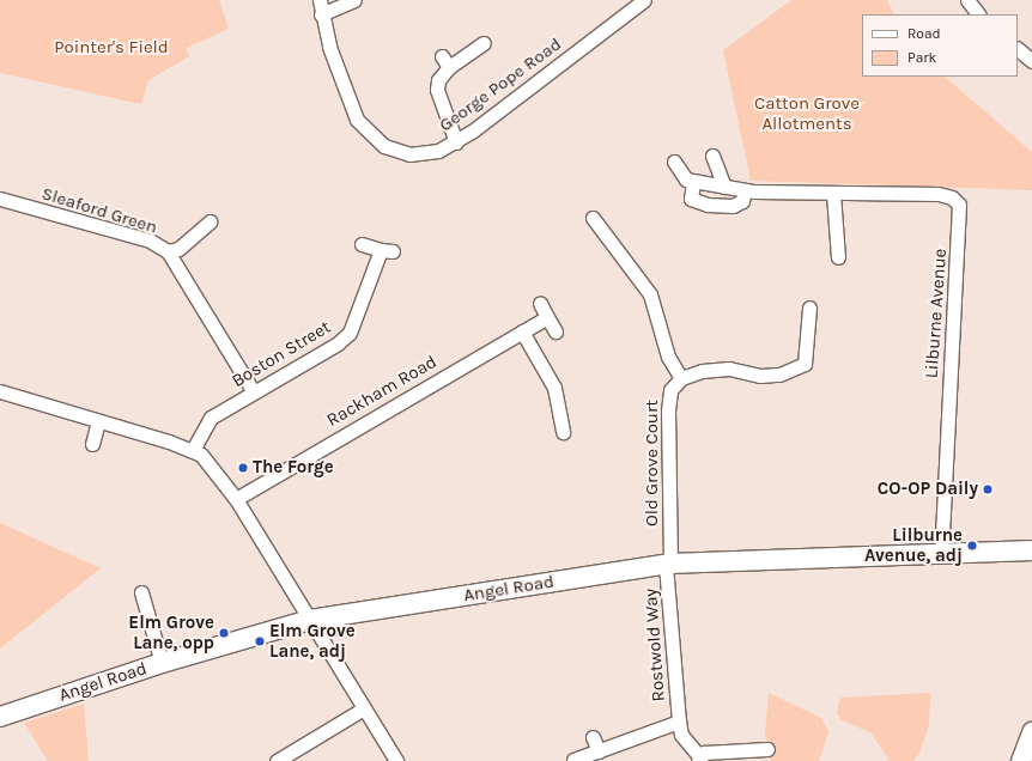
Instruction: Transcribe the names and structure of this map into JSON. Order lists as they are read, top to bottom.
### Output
{
  "streets": {
    "street": [
      "George Pope Road",
      "Sleaford Green",
      "Lilburne Avenue",
      "Boston Street",
      "Rackham Road",
      "Old Grove Court",
      "Angel Road",
      "Rostwold Way"
    ]
  },
  "crossings": [
    ["Sleaford Green", "Boston Street"],
    ["Lilburne Avenue", "Angel Road"],
    ["Old Grove Court", "Angel Road"],
    ["Old Grove Court", "Rostwold Way"],
    ["Angel Road", "Rostwold Way"]
  ],
  "parks": ["Pointer's Field", "Catton Grove Allotments"],
  "places": [
    "The Forge",
    "CO-OP Daily",
    "Lilburne Avenue, adj",
    "Elm Grove Lane, opp",
    "Elm Grove Lane, adj"
  ],
  "legend": ["Road", "Park"]
}
